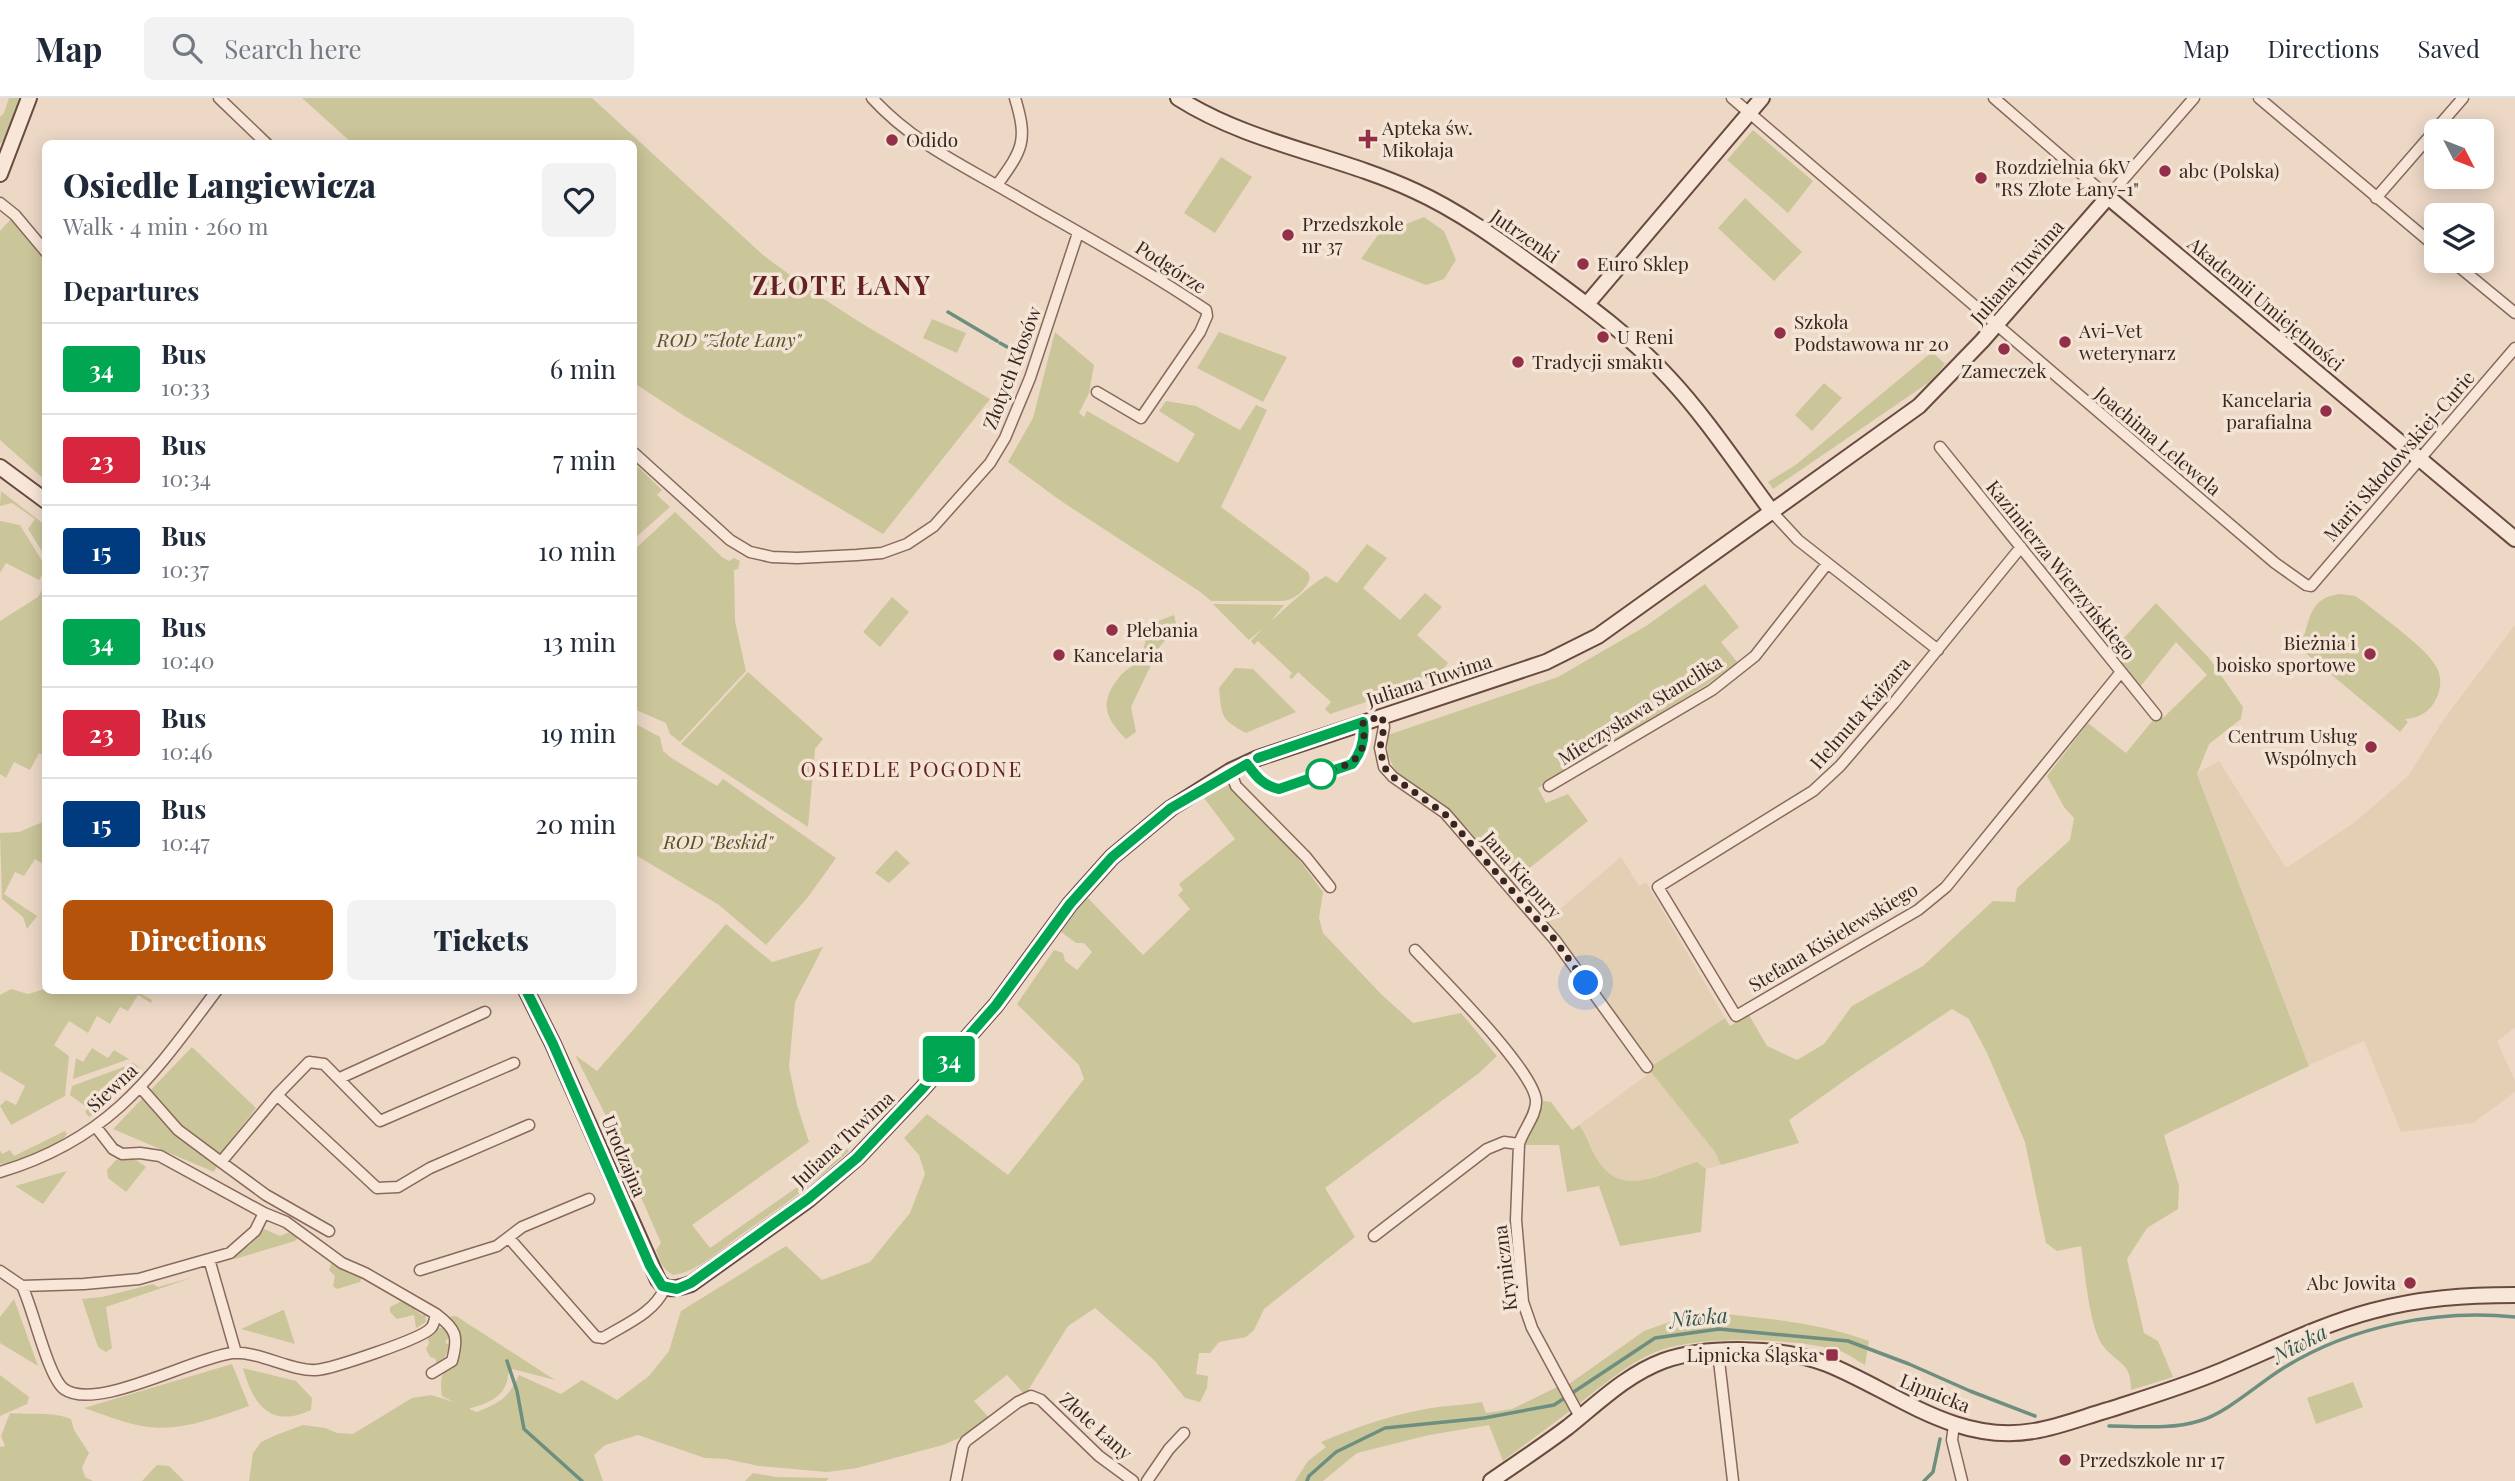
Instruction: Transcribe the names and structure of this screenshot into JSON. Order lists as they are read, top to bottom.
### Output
{
  "streets": {
    "street": [
      "Jutrzenki",
      "Podgórze",
      "Juliana Tuwima",
      "Akademii Umiejętności",
      "Złotych Kłosów",
      "Joachima Lelewela",
      "Marii Skłodowskiej-Curie",
      "Kazimierza Wierzyńskiego",
      "Mieczysława Stanclika",
      "Helmuta Kajzara",
      "Jana Kiepury",
      "Stefana Kisielewskiego",
      "Siewna",
      "Urodzajna",
      "Kryniczna",
      "Lipnicka",
      "Złote Łany"
    ]
  },
  "crossings": [
    ["Jutrzenki", "Juliana Tuwima"],
    ["Podgórze", "Złotych Kłosów"],
    ["Juliana Tuwima", "Akademii Umiejętności"],
    ["Juliana Tuwima", "Joachima Lelewela"],
    ["Juliana Tuwima", "Jana Kiepury"],
    ["Juliana Tuwima", "Urodzajna"],
    ["Akademii Umiejętności", "Marii Skłodowskiej-Curie"],
    ["Joachima Lelewela", "Marii Skłodowskiej-Curie"],
    ["Kazimierza Wierzyńskiego", "Helmuta Kajzara"],
    ["Kazimierza Wierzyńskiego", "Stefana Kisielewskiego"],
    ["Helmuta Kajzara", "Stefana Kisielewskiego"],
    ["Kryniczna", "Lipnicka"]
  ],
  "districts": ["ZŁOTE ŁANY", "OSIEDLE POGODNE"],
  "water": ["Niwka"],
  "parks": ["ROD \"Złote Łany\"", "ROD \"Beskid\""],
  "places": {
    "health": ["Apteka św. Mikołaja"],
    "other": [
      "Odido",
      "abc (Polska)",
      "Rozdzielnia 6kV \"RS Złote Łany-1\"",
      "Przedszkole nr 37",
      "Euro Sklep",
      "Szkoła Podstawowa nr 20",
      "U Reni",
      "Avi-Vet weterynarz",
      "Zameczek",
      "Tradycji smaku",
      "Kancelaria parafialna",
      "Plebania",
      "Bieżnia i boisko sportowe",
      "Kancelaria",
      "Centrum Usług Wspólnych",
      "Abc Jowita",
      "Przedszkole nr 17"
    ],
    "transit": ["Lipnicka Śląska"]
  },
  "lines": ["bus line 34"],
  "north": "bottom right",
  "page": {
    "header": "Map",
    "search": "Search here",
    "nav": ["Map", "Directions", "Saved"],
    "on_map": "34",
    "heading": [
      ["Osiedle Langiewicza", "Walk · 4 min · 260 m"],
      "Departures"
    ],
    "list": [
      {
        "mark": "34",
        "name": "Bus",
        "note": "10:33",
        "value": "6 min"
      },
      {
        "mark": "23",
        "name": "Bus",
        "note": "10:34",
        "value": "7 min"
      },
      {
        "mark": "15",
        "name": "Bus",
        "note": "10:37",
        "value": "10 min"
      },
      {
        "mark": "34",
        "name": "Bus",
        "note": "10:40",
        "value": "13 min"
      },
      {
        "mark": "23",
        "name": "Bus",
        "note": "10:46",
        "value": "19 min"
      },
      {
        "mark": "15",
        "name": "Bus",
        "note": "10:47",
        "value": "20 min"
      }
    ],
    "buttons": ["Directions", "Tickets"]
  }
}
